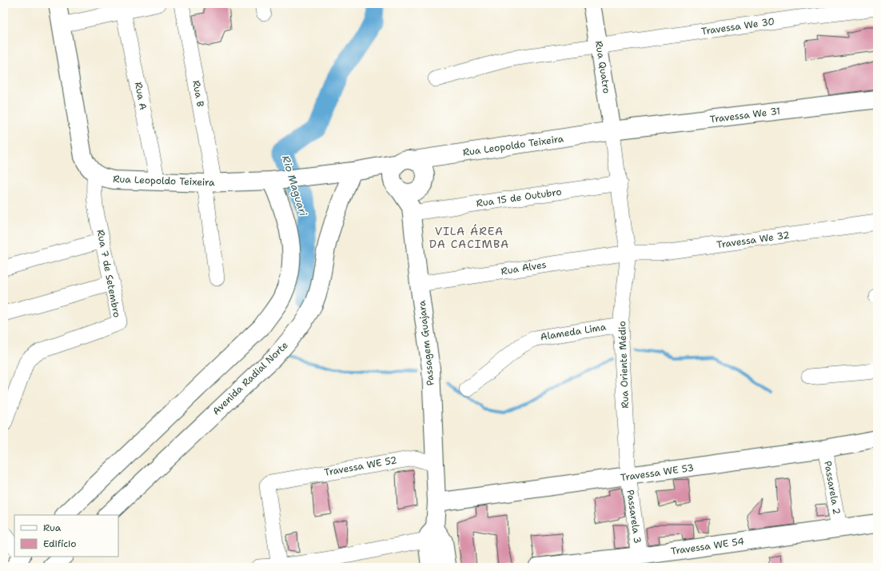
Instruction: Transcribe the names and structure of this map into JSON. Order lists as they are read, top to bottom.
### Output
{
  "streets": {
    "main road": [
      "Rua Quatro",
      "Travessa We 31",
      "Rua Leopoldo Teixeira",
      "Passagem Guajara",
      "Avenida Radial Norte",
      "Travessa WE 53",
      "Travessa WE 54"
    ],
    "street": [
      "Travessa We 30",
      "Rua B",
      "Rua A",
      "Rua 15 de Outubro",
      "Travessa We 32",
      "Rua Alves",
      "Rua 7 de Setembro",
      "Alameda Lima",
      "Rua Oriente Médio",
      "Travessa WE 52",
      "Passarela 2",
      "Passarela 3"
    ]
  },
  "crossings": [
    ["Travessa We 30", "Rua Quatro"],
    ["Rua Quatro", "Travessa We 31"],
    ["Rua Quatro", "Rua Leopoldo Teixeira"],
    ["Rua Quatro", "Rua Oriente Médio"],
    ["Rua B", "Rua Leopoldo Teixeira"],
    ["Rua A", "Rua Leopoldo Teixeira"],
    ["Travessa We 31", "Rua Leopoldo Teixeira"],
    ["Travessa We 31", "Rua Oriente Médio"],
    ["Rua Leopoldo Teixeira", "Rua 7 de Setembro"],
    ["Rua Leopoldo Teixeira", "Passagem Guajara"],
    ["Rua Leopoldo Teixeira", "Rua Oriente Médio"],
    ["Rua Leopoldo Teixeira", "Avenida Radial Norte"],
    ["Rua 15 de Outubro", "Passagem Guajara"],
    ["Rua 15 de Outubro", "Rua Oriente Médio"],
    ["Travessa We 32", "Rua Alves"],
    ["Travessa We 32", "Rua Oriente Médio"],
    ["Rua Alves", "Passagem Guajara"],
    ["Rua Alves", "Rua Oriente Médio"],
    ["Alameda Lima", "Rua Oriente Médio"],
    ["Passagem Guajara", "Travessa WE 52"],
    ["Passagem Guajara", "Travessa WE 53"],
    ["Rua Oriente Médio", "Travessa WE 53"],
    ["Rua Oriente Médio", "Passarela 3"],
    ["Travessa WE 53", "Passarela 2"],
    ["Travessa WE 53", "Passarela 3"],
    ["Passarela 2", "Travessa WE 54"],
    ["Passarela 3", "Travessa WE 54"]
  ],
  "districts": ["VILA ÁREA DA CACIMBA"],
  "water": ["Rio Maguari"],
  "legend": ["Rua", "Edifício"]
}
